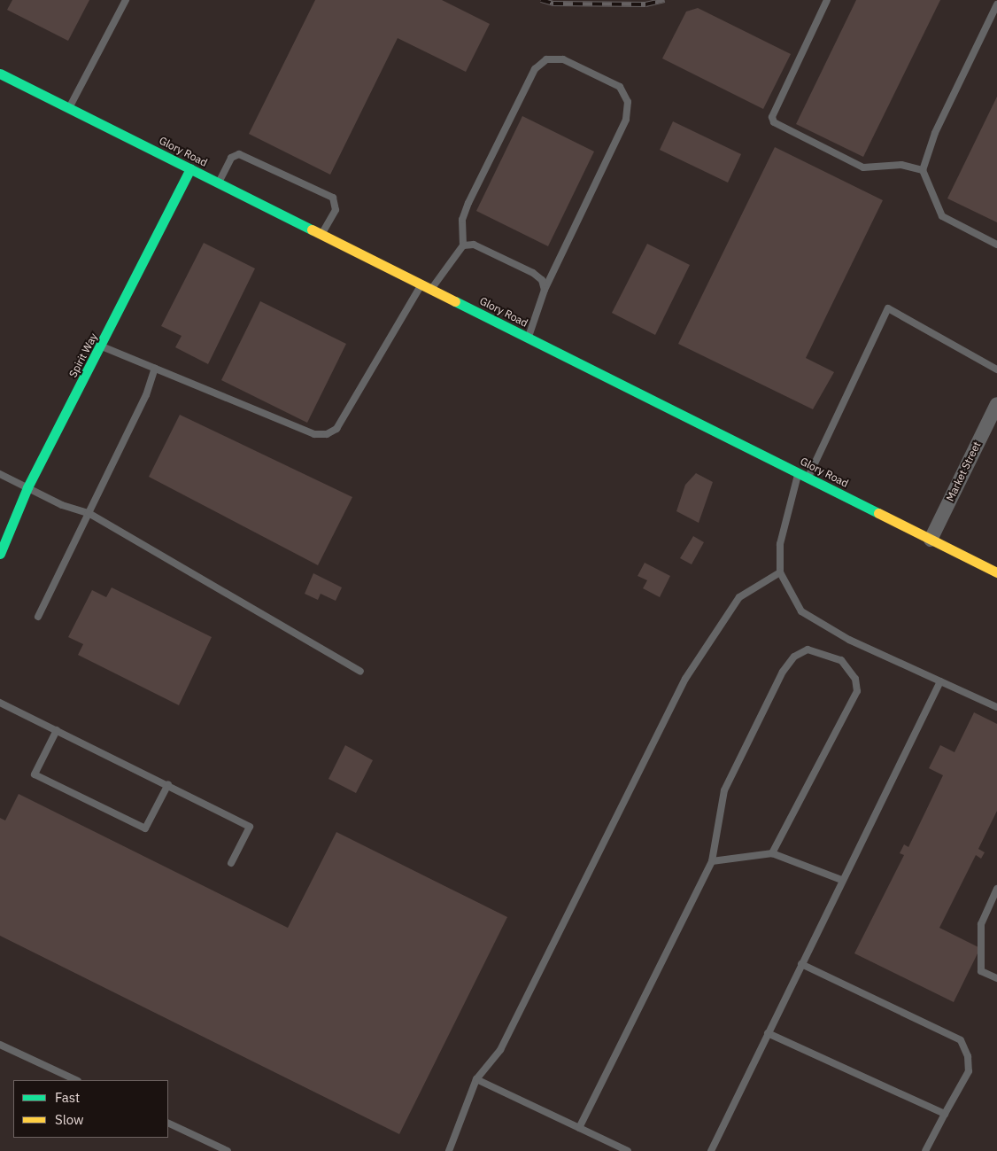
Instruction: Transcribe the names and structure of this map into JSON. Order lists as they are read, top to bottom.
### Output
{
  "streets": {
    "street": ["Glory Road", "Spirit Way", "Market Street"]
  },
  "crossings": [
    ["Glory Road", "Spirit Way"],
    ["Glory Road", "Market Street"]
  ],
  "legend": ["Fast", "Slow"]
}
